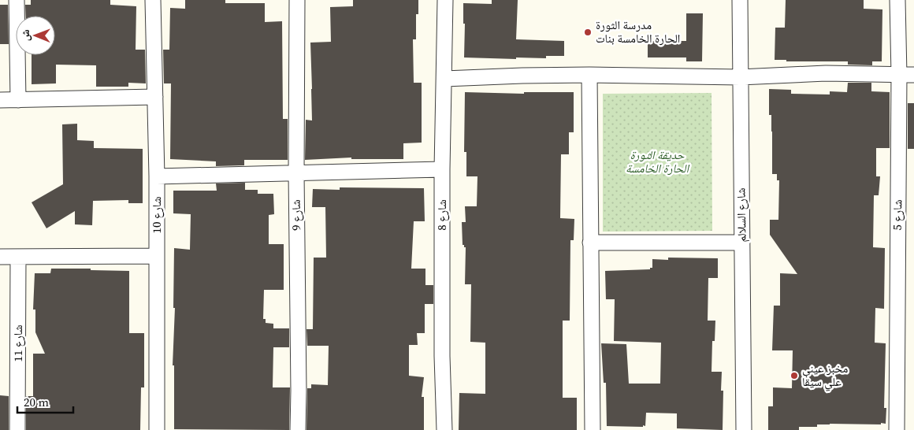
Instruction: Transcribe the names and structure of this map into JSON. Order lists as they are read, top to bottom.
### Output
{
  "streets": {
    "street": [
      "شارع 10",
      "شارع 9",
      "شارع 8",
      "شارع السلالم",
      "شارع 5",
      "شارع 11"
    ]
  },
  "parks": ["حديقة الثورة الحارة الخامسة"],
  "places": ["مدرسة الثورة الحارة الخامسة بنات", "مخبز عيني علي سيقا"],
  "scale_bar": "20 m",
  "north": "left"
}
